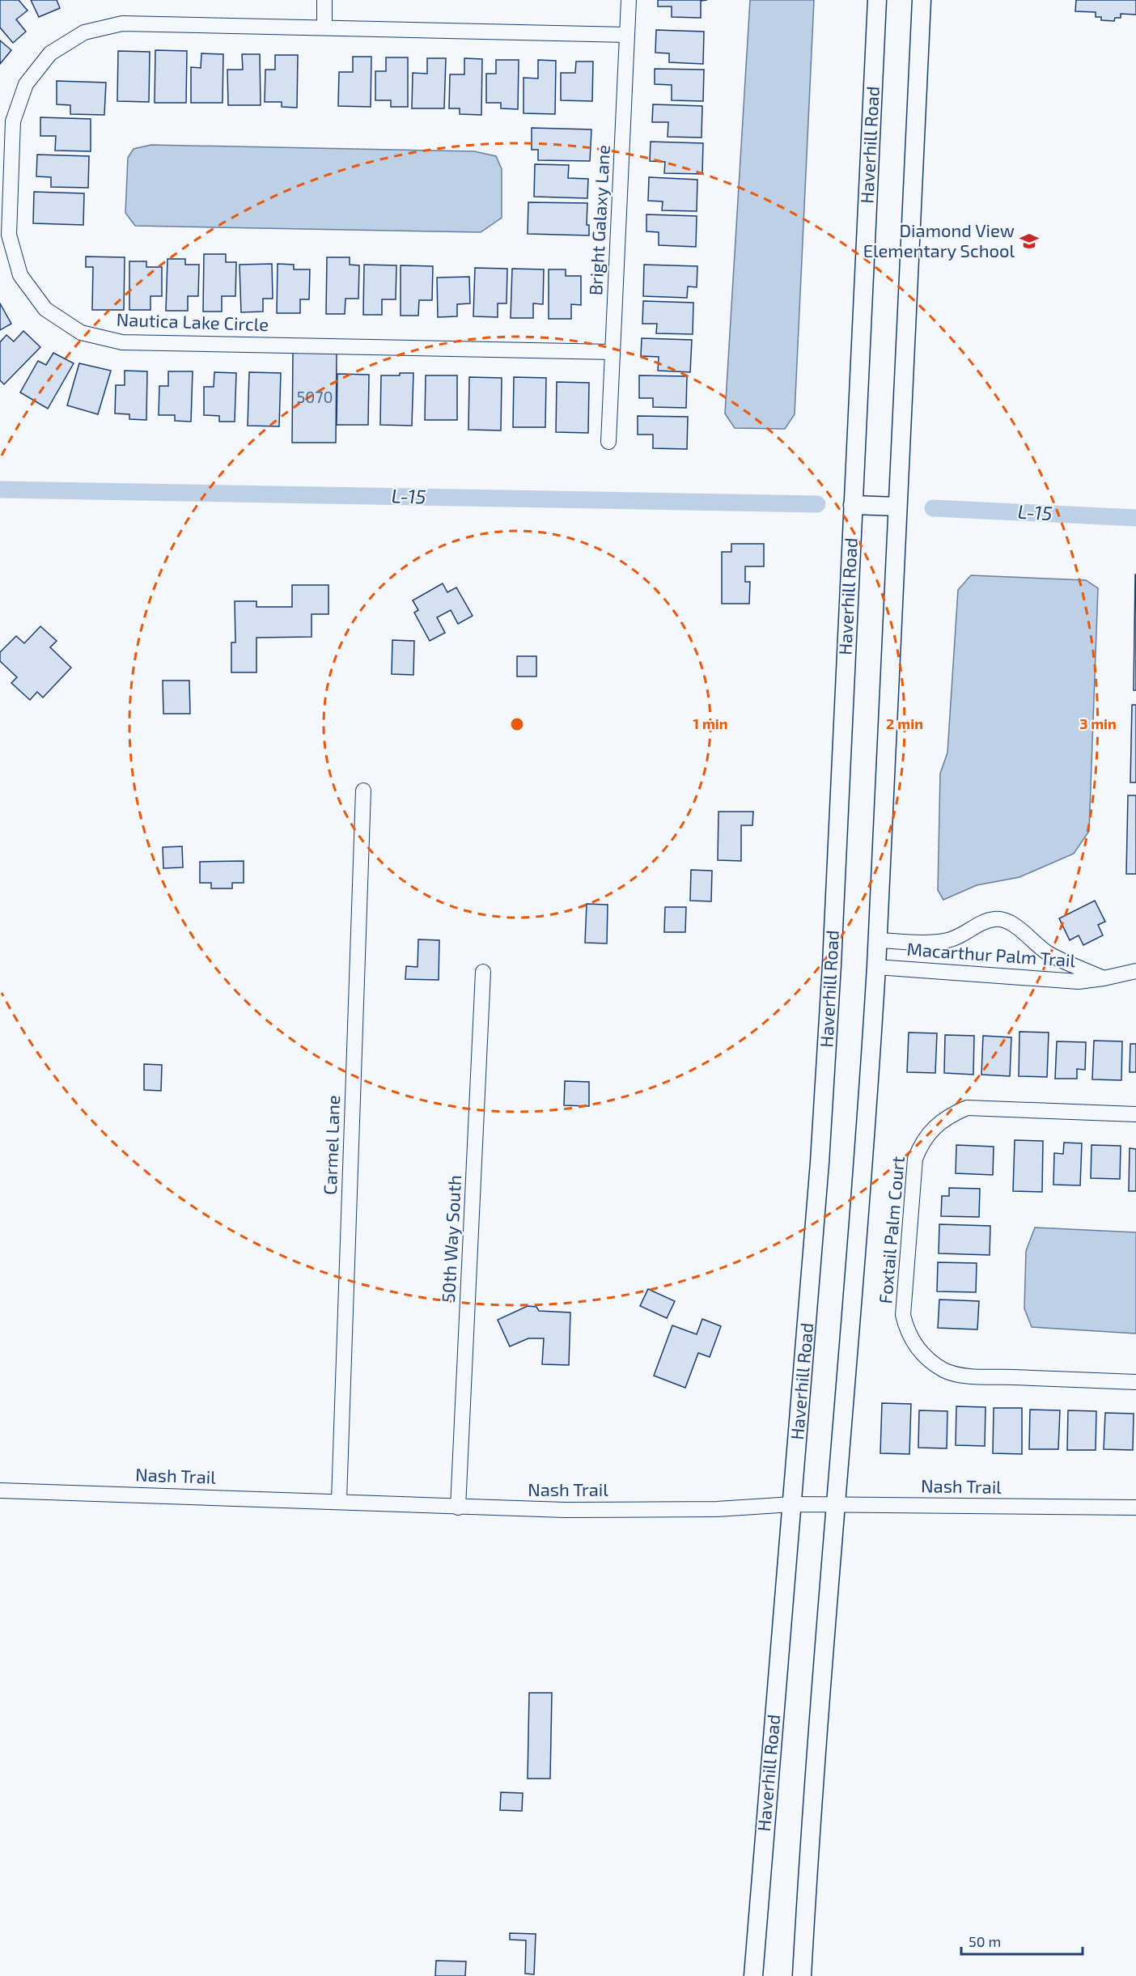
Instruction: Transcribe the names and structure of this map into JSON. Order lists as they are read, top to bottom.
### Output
{
  "streets": {
    "street": [
      "Haverhill Road",
      "Bright Galaxy Lane",
      "Nautica Lake Circle",
      "Macarthur Palm Trail",
      "Carmel Lane",
      "Foxtail Palm Court",
      "50th Way South",
      "Nash Trail"
    ]
  },
  "crossings": [
    ["Haverhill Road", "Nash Trail"],
    ["Bright Galaxy Lane", "Nautica Lake Circle"],
    ["Carmel Lane", "Nash Trail"],
    ["50th Way South", "Nash Trail"]
  ],
  "water": ["L-15"],
  "places": {
    "school or university": ["Diamond View Elementary School"]
  },
  "house_numbers": ["5070"],
  "scale_bar": "50 m",
  "rings": ["1 min", "2 min", "3 min"]
}
